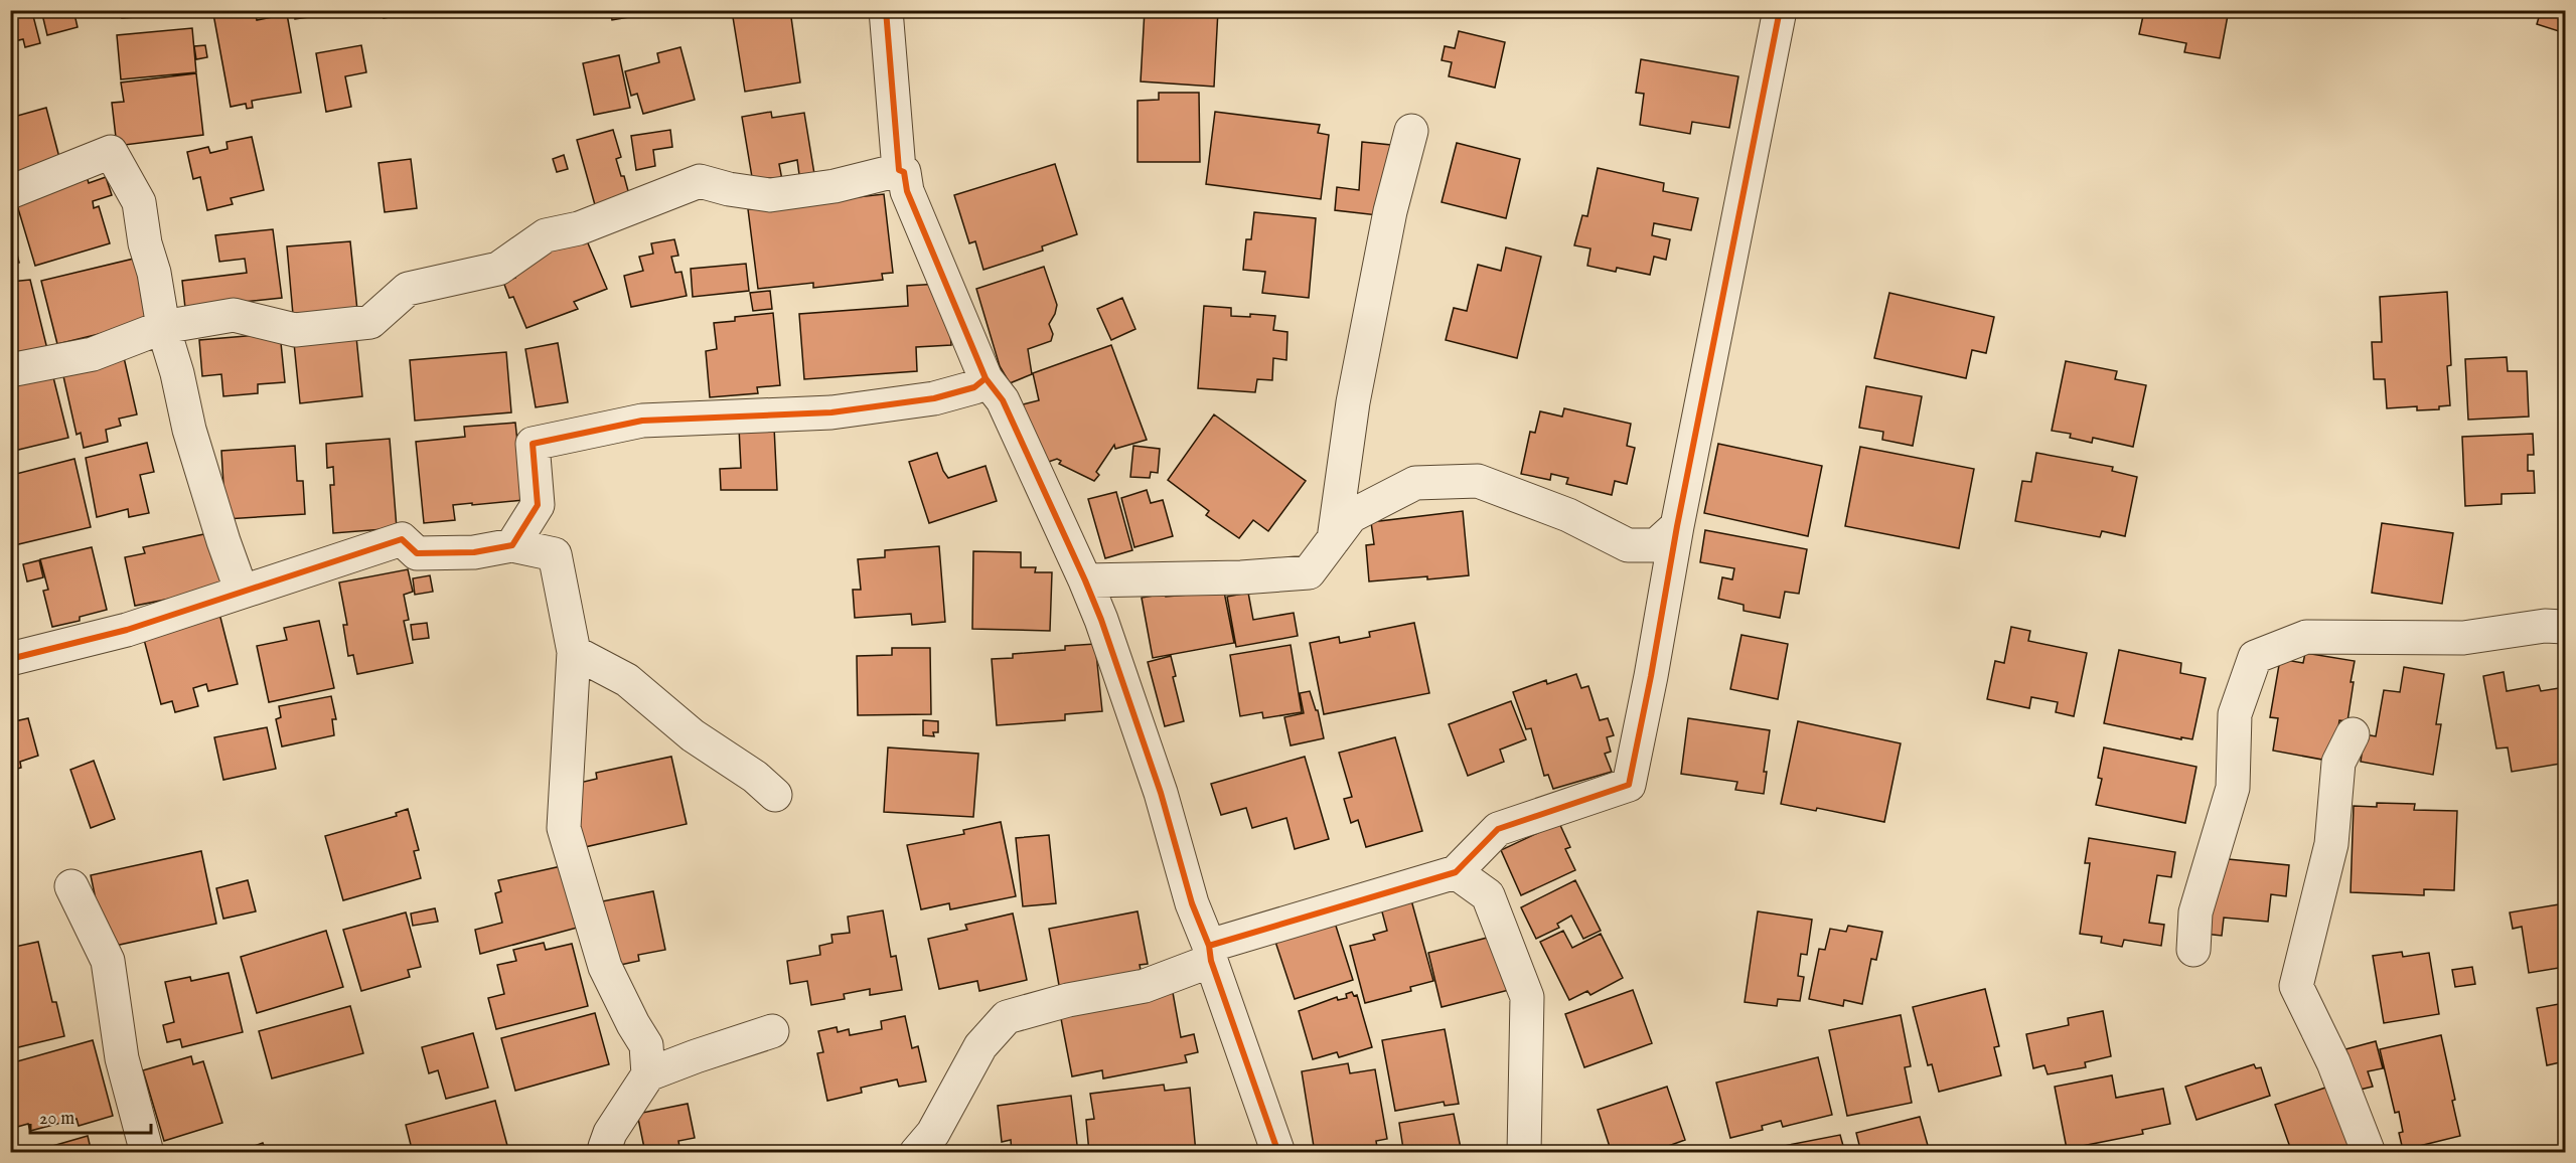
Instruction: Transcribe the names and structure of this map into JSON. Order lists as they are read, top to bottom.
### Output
{
  "scale_bar": "20 m"
}
